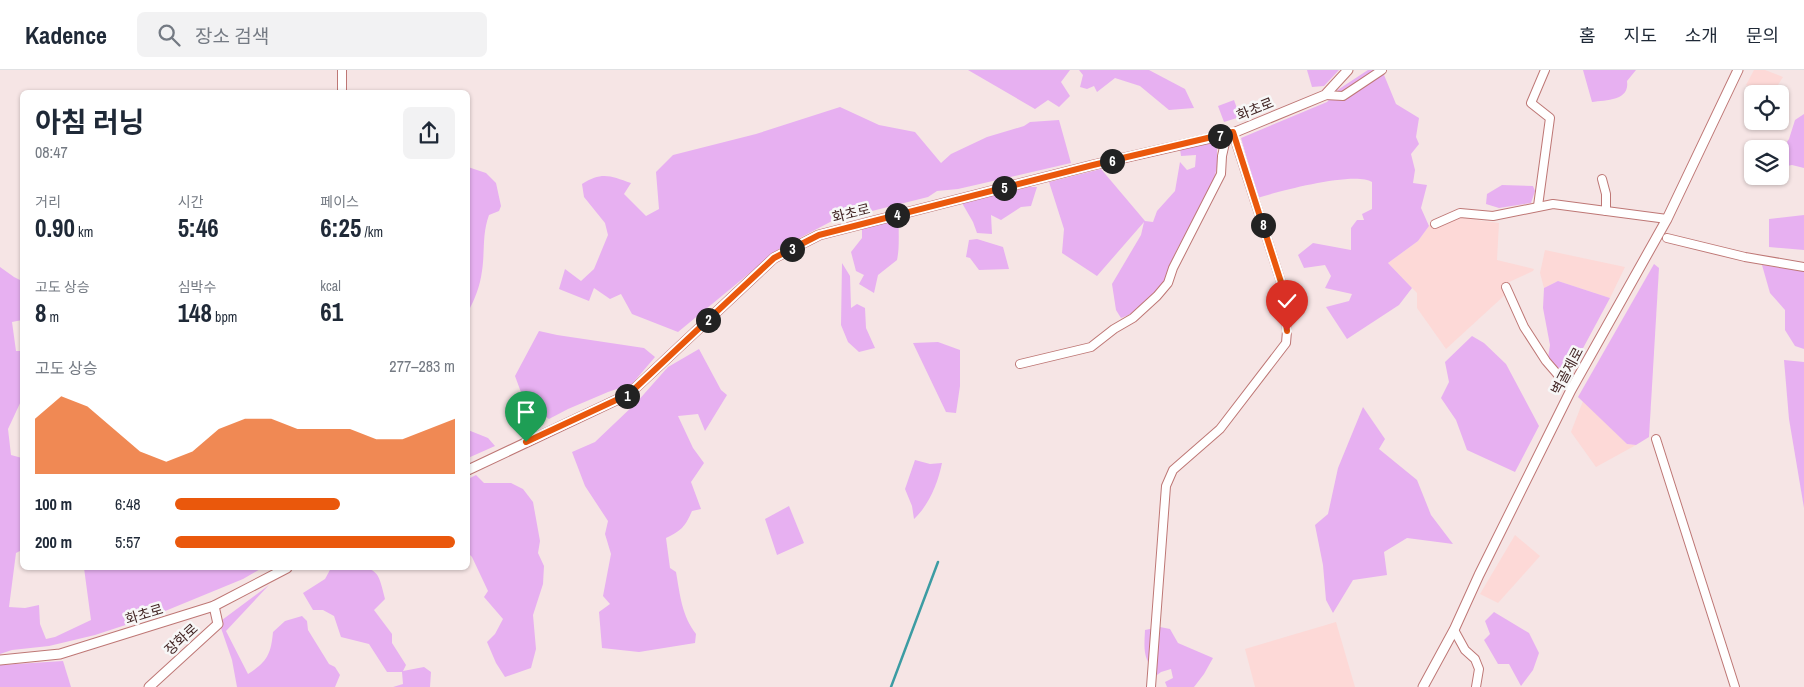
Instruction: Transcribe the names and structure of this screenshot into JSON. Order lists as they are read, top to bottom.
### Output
{
  "streets": {
    "street": ["화초로", "벽골제로", "장화로"]
  },
  "crossings": [
    ["화초로", "장화로"]
  ],
  "page": {
    "header": "Kadence",
    "search": "장소 검색",
    "nav": [
      "홈",
      "지도",
      "소개",
      "문의"
    ],
    "heading": ["아침 러닝", "08:47"],
    "pins": [
      "7",
      "6",
      "5",
      "4",
      "8",
      "3",
      "2",
      "1"
    ],
    "stats": [
      ["거리", "0.90 km"],
      ["시간", "5:46"],
      ["페이스", "6:25 /km"],
      ["고도 상승", "8 m"],
      ["심박수", "148 bpm"],
      ["kcal", "61"]
    ],
    "chart": ["고도 상승", "277–283 m"],
    "list": [
      {
        "name": "100 m",
        "note": "6:48"
      },
      {
        "name": "200 m",
        "note": "5:57"
      }
    ]
  }
}
